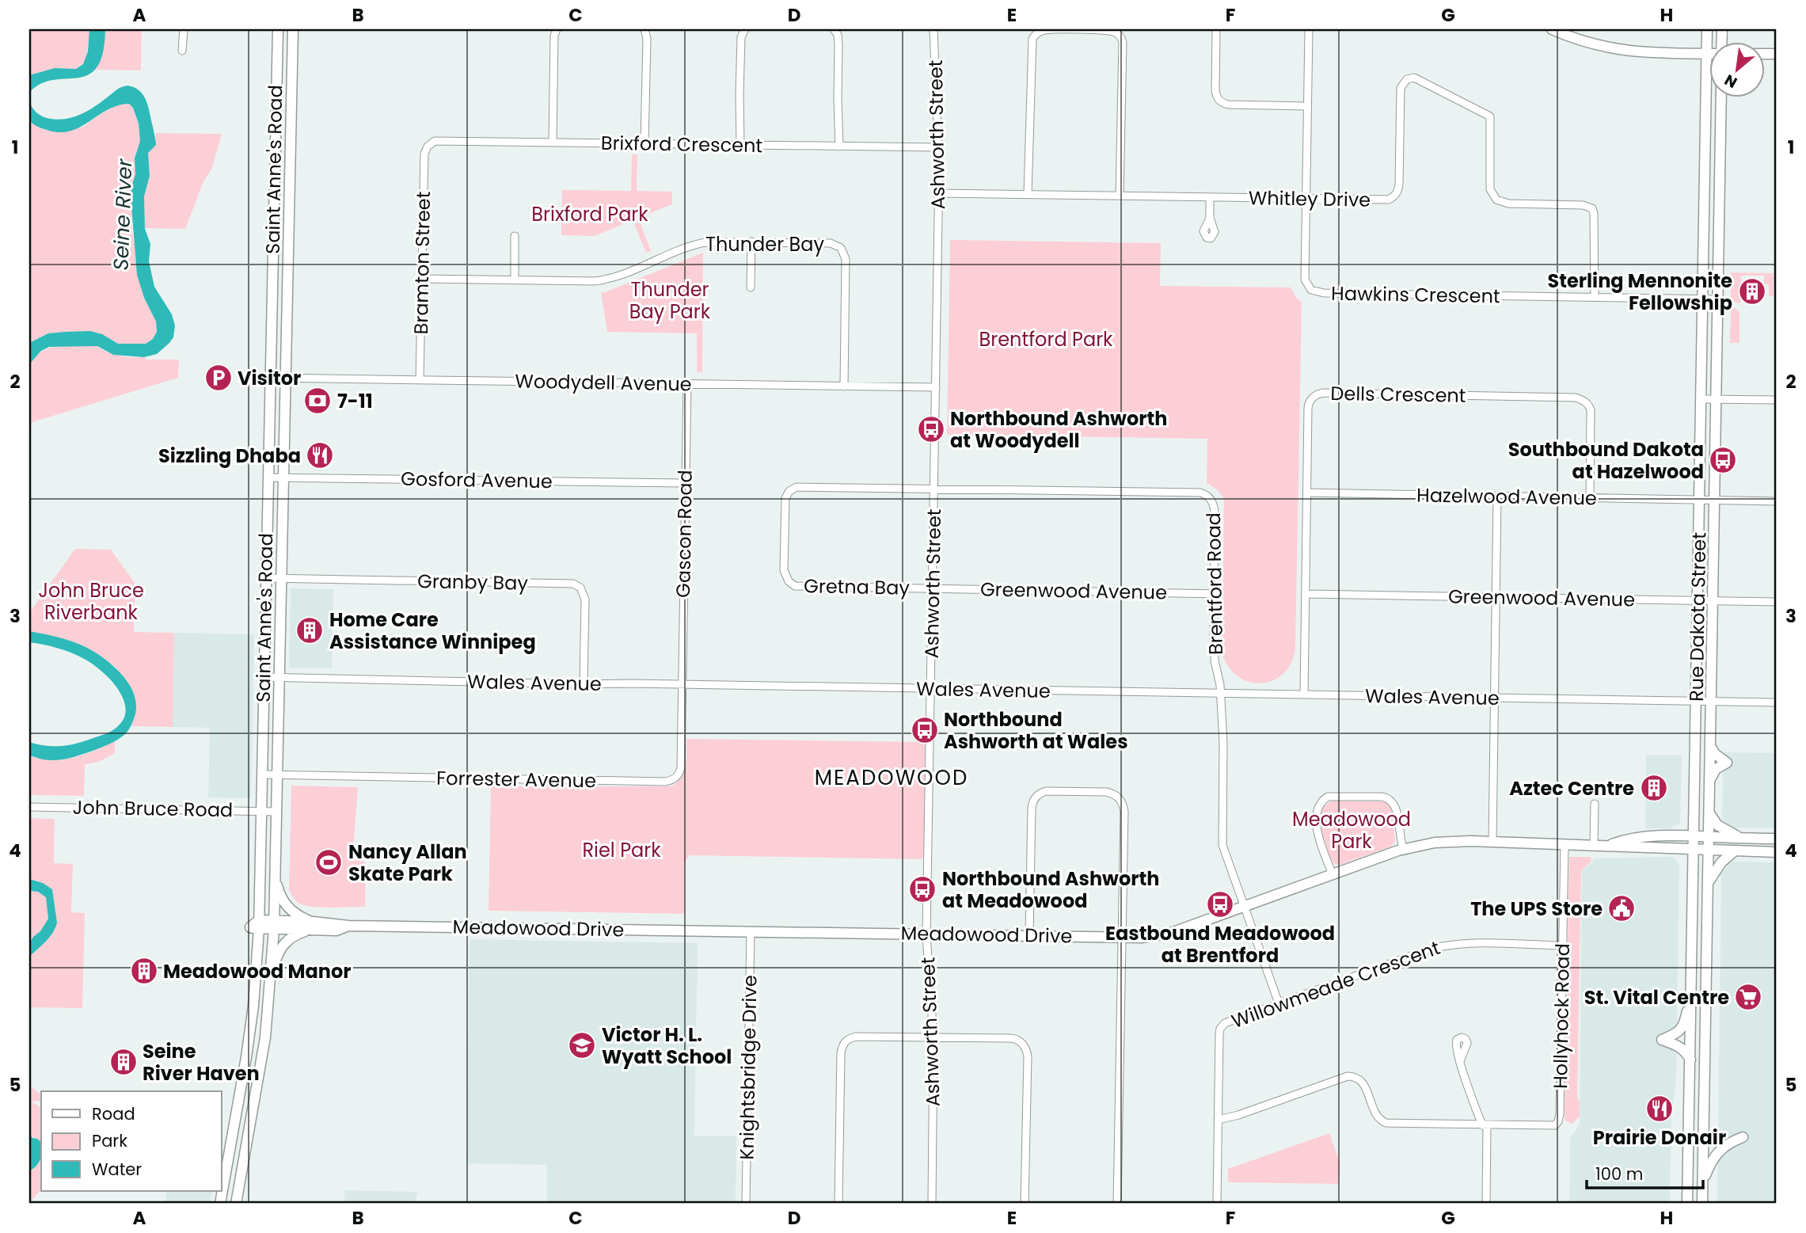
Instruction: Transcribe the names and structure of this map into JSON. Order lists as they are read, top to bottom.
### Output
{
  "streets": {
    "main road": ["Saint Anne's Road", "Rue Dakota Street", "Meadowood Drive"],
    "street": [
      "Ashworth Street",
      "Brixford Crescent",
      "Whitley Drive",
      "Thunder Bay",
      "Bramton Street",
      "Hawkins Crescent",
      "Woodydell Avenue",
      "Dells Crescent",
      "Gosford Avenue",
      "Hazelwood Avenue",
      "Gascon Road",
      "Granby Bay",
      "Brentford Road",
      "Gretna Bay",
      "Greenwood Avenue",
      "Wales Avenue",
      "Forrester Avenue",
      "John Bruce Road",
      "Willowmeade Crescent",
      "Hollyhock Road",
      "Knightsbridge Drive"
    ]
  },
  "crossings": [
    ["Ashworth Street", "Brixford Crescent"],
    ["Ashworth Street", "Whitley Drive"],
    ["Ashworth Street", "Woodydell Avenue"],
    ["Ashworth Street", "Brentford Road"],
    ["Ashworth Street", "Gretna Bay"],
    ["Ashworth Street", "Greenwood Avenue"],
    ["Ashworth Street", "Wales Avenue"],
    ["Ashworth Street", "Meadowood Drive"],
    ["Brixford Crescent", "Bramton Street"],
    ["Saint Anne's Road", "Woodydell Avenue"],
    ["Saint Anne's Road", "Gosford Avenue"],
    ["Saint Anne's Road", "Granby Bay"],
    ["Saint Anne's Road", "Wales Avenue"],
    ["Saint Anne's Road", "Forrester Avenue"],
    ["Saint Anne's Road", "John Bruce Road"],
    ["Saint Anne's Road", "Meadowood Drive"],
    ["Whitley Drive", "Hawkins Crescent"],
    ["Thunder Bay", "Bramton Street"],
    ["Thunder Bay", "Woodydell Avenue"],
    ["Bramton Street", "Woodydell Avenue"],
    ["Hawkins Crescent", "Rue Dakota Street"],
    ["Woodydell Avenue", "Gascon Road"],
    ["Dells Crescent", "Hazelwood Avenue"],
    ["Dells Crescent", "Greenwood Avenue"],
    ["Dells Crescent", "Wales Avenue"],
    ["Gosford Avenue", "Gascon Road"],
    ["Hazelwood Avenue", "Rue Dakota Street"],
    ["Gascon Road", "Wales Avenue"],
    ["Gascon Road", "Forrester Avenue"],
    ["Granby Bay", "Wales Avenue"],
    ["Brentford Road", "Gretna Bay"],
    ["Brentford Road", "Greenwood Avenue"],
    ["Brentford Road", "Wales Avenue"],
    ["Brentford Road", "Meadowood Drive"],
    ["Brentford Road", "Willowmeade Crescent"],
    ["Gretna Bay", "Greenwood Avenue"],
    ["Greenwood Avenue", "Rue Dakota Street"],
    ["Rue Dakota Street", "Wales Avenue"],
    ["Rue Dakota Street", "Meadowood Drive"],
    ["Wales Avenue", "Forrester Avenue"],
    ["Meadowood Drive", "Hollyhock Road"],
    ["Meadowood Drive", "Knightsbridge Drive"],
    ["Willowmeade Crescent", "Hollyhock Road"]
  ],
  "districts": ["MEADOWOOD"],
  "water": ["Seine River"],
  "parks": [
    "Brixford Park",
    "Thunder Bay Park",
    "Brentford Park",
    "John Bruce Riverbank",
    "Meadowood Park",
    "Riel Park"
  ],
  "places": {
    "building": [
      "Sterling Mennonite Fellowship",
      "Home Care Assistance Winnipeg",
      "Aztec Centre",
      "Meadowood Manor",
      "Seine River Haven"
    ],
    "parking": ["Visitor"],
    "bank": ["7-11"],
    "bus stop": [
      "Northbound Ashworth at Woodydell",
      "Southbound Dakota at Hazelwood",
      "Northbound Ashworth at Wales",
      "Northbound Ashworth at Meadowood",
      "Eastbound Meadowood at Brentford"
    ],
    "restaurant": ["Sizzling Dhaba", "Prairie Donair"],
    "sports": ["Nancy Allan Skate Park"],
    "public building": ["The UPS Store"],
    "supermarket": ["St. Vital Centre"],
    "school or university": ["Victor H. L. Wyatt School"]
  },
  "legend": ["Road", "Park", "Water"],
  "scale_bar": "100 m",
  "north": "bottom left",
  "grid": {
    "columns": [
      "A",
      "B",
      "C",
      "D",
      "E",
      "F",
      "G",
      "H"
    ],
    "rows": [
      "1",
      "2",
      "3",
      "4",
      "5"
    ]
  }
}
